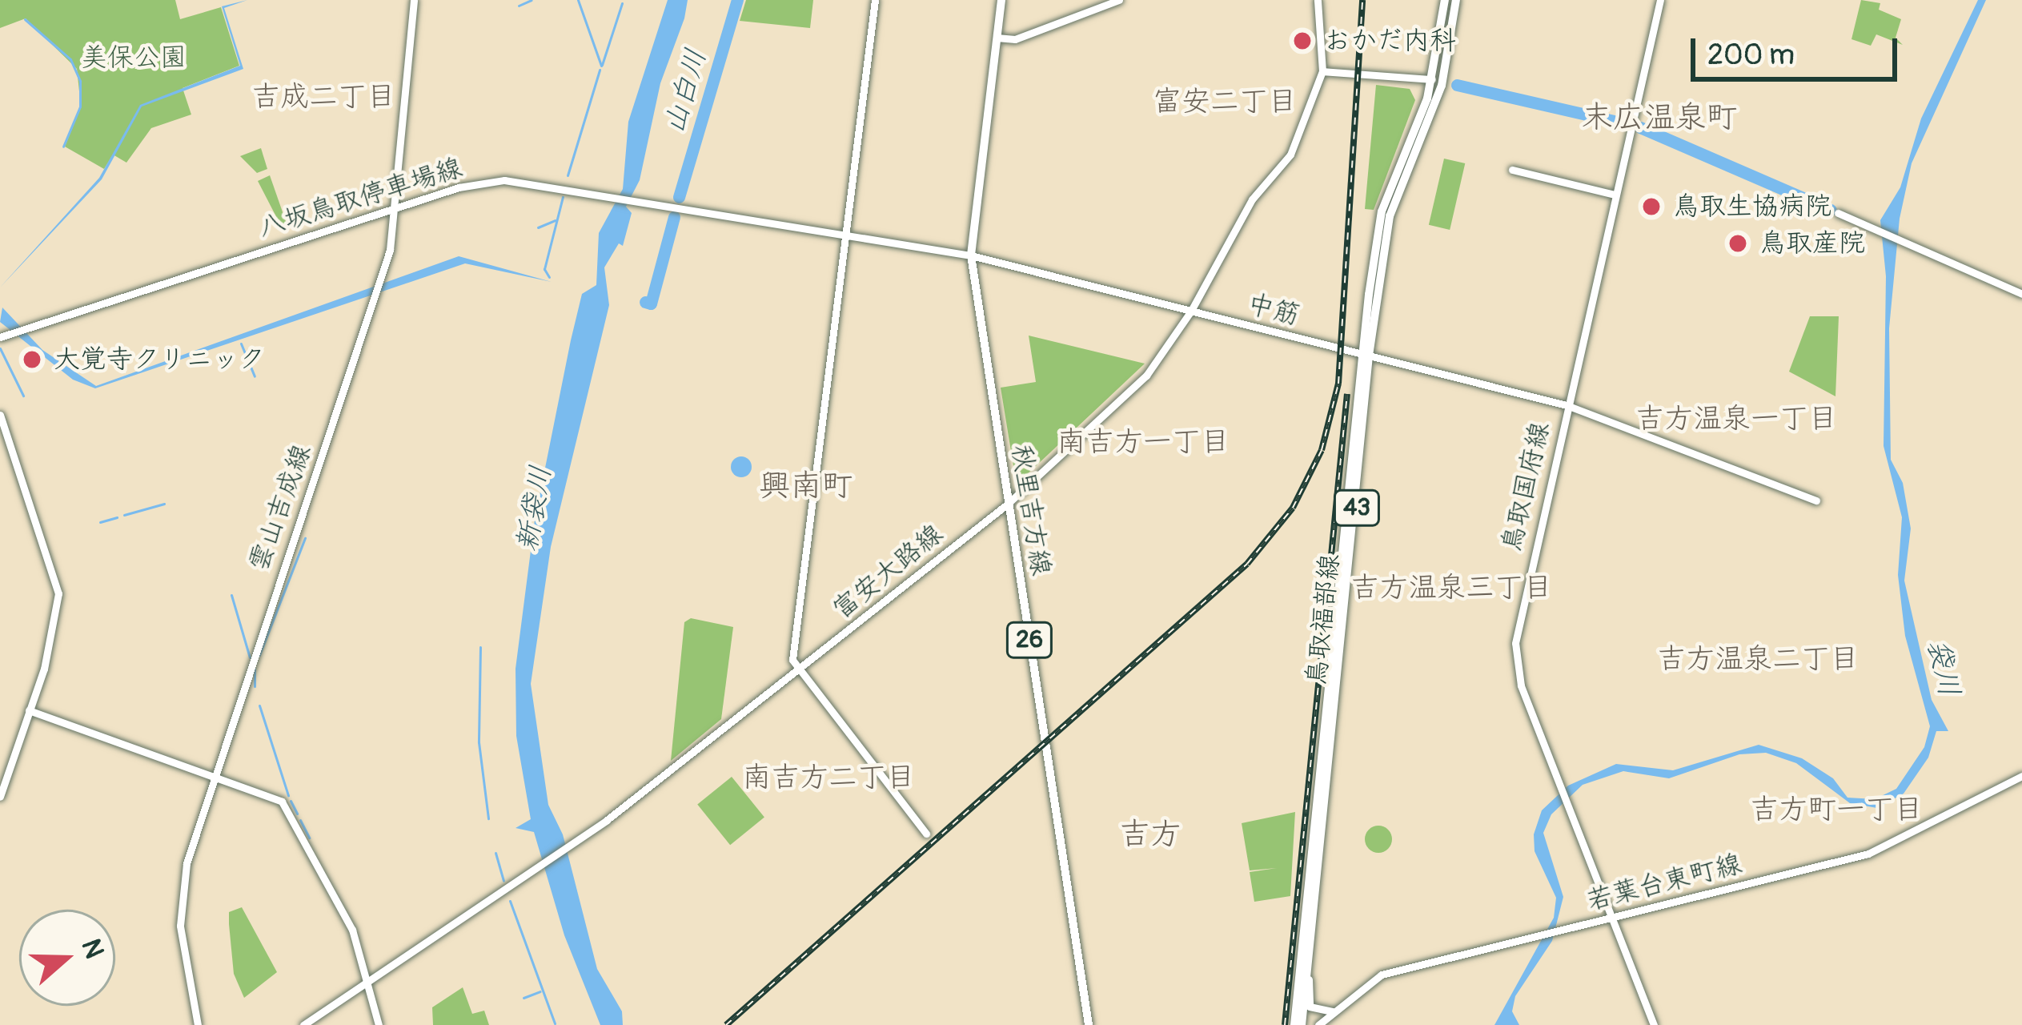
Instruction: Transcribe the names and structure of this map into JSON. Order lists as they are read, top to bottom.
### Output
{
  "streets": {
    "main road": [
      "43",
      "秋里吉方線",
      "鳥取福部線",
      "26"
    ],
    "street": [
      "八坂鳥取停車場線",
      "中筋",
      "鳥取国府線",
      "雲山吉成線",
      "富安大路線",
      "若葉台東町線"
    ]
  },
  "crossings": [
    ["八坂鳥取停車場線", "中筋"],
    ["八坂鳥取停車場線", "雲山吉成線"],
    ["八坂鳥取停車場線", "秋里吉方線"],
    ["中筋", "鳥取国府線"],
    ["中筋", "秋里吉方線"],
    ["中筋", "富安大路線"],
    ["中筋", "鳥取福部線"],
    ["鳥取国府線", "若葉台東町線"],
    ["秋里吉方線", "富安大路線"]
  ],
  "districts": [
    "吉成二丁目",
    "富安二丁目",
    "末広温泉町",
    "吉方温泉一丁目",
    "南吉方一丁目",
    "興南町",
    "吉方温泉三丁目",
    "吉方温泉二丁目",
    "南吉方二丁目",
    "吉方町一丁目",
    "吉方"
  ],
  "water": ["山白川", "新袋川", "袋川"],
  "parks": ["美保公園"],
  "places": [
    "おかだ内科",
    "鳥取生協病院",
    "鳥取産院",
    "大覚寺クリニック"
  ],
  "scale_bar": "200 m",
  "north": "right"
}
